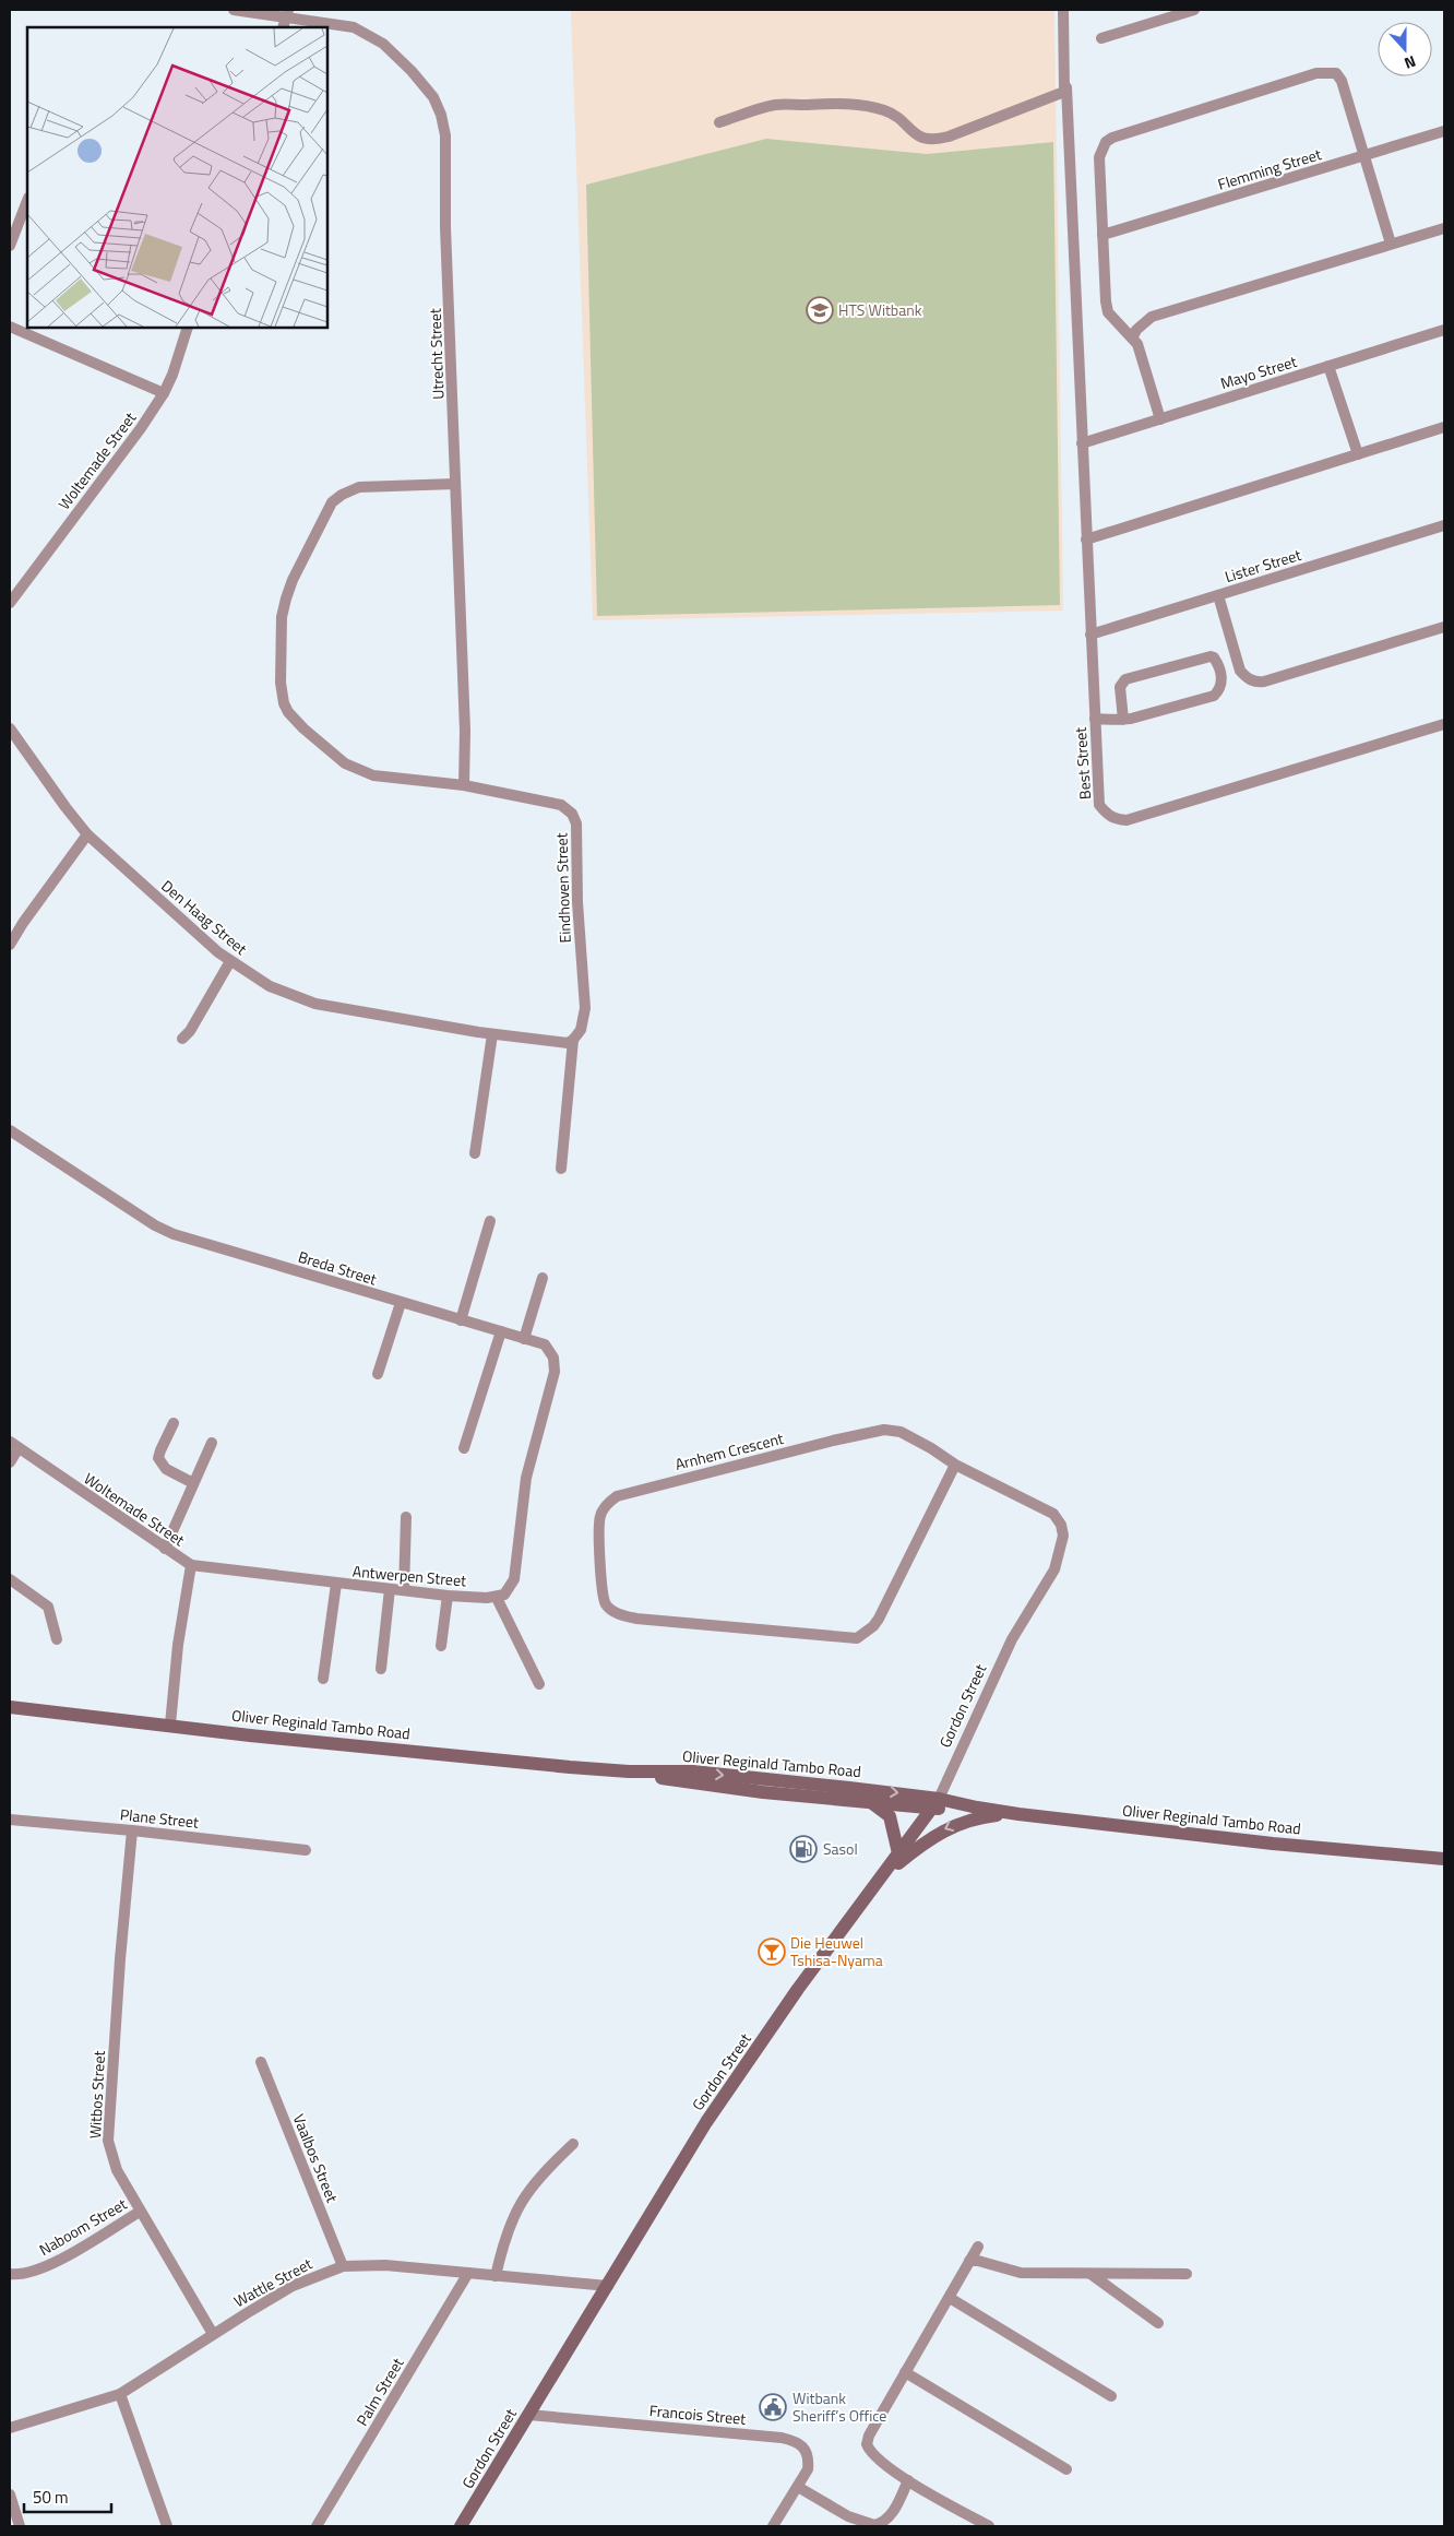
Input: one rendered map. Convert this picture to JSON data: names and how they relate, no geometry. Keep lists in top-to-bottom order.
{
  "streets": {
    "main road": ["Gordon Street", "Oliver Reginald Tambo Road"],
    "street": [
      "Flemming Street",
      "Utrecht Street",
      "Mayo Street",
      "Woltemade Street",
      "Lister Street",
      "Best Street",
      "Eindhoven Street",
      "Den Haag Street",
      "Breda Street",
      "Arnhem Crescent",
      "Antwerpen Street",
      "Plane Street",
      "Witbos Street",
      "Vaalbos Street",
      "Naboom Street",
      "Wattle Street",
      "Palm Street",
      "Francois Street"
    ]
  },
  "crossings": [
    ["Utrecht Street", "Eindhoven Street"],
    ["Mayo Street", "Best Street"],
    ["Woltemade Street", "Antwerpen Street"],
    ["Woltemade Street", "Oliver Reginald Tambo Road"],
    ["Lister Street", "Best Street"],
    ["Eindhoven Street", "Den Haag Street"],
    ["Breda Street", "Antwerpen Street"],
    ["Arnhem Crescent", "Gordon Street"],
    ["Gordon Street", "Oliver Reginald Tambo Road"],
    ["Gordon Street", "Wattle Street"],
    ["Gordon Street", "Francois Street"],
    ["Plane Street", "Witbos Street"],
    ["Witbos Street", "Naboom Street"],
    ["Witbos Street", "Wattle Street"],
    ["Vaalbos Street", "Wattle Street"],
    ["Wattle Street", "Palm Street"]
  ],
  "places": {
    "school or university": ["HTS Witbank"],
    "fuel station": ["Sasol"],
    "bar": ["Die Heuwel Tshisa-Nyama"],
    "public building": ["Witbank Sheriff’s Office"]
  },
  "scale_bar": "50 m",
  "north": "bottom"
}
